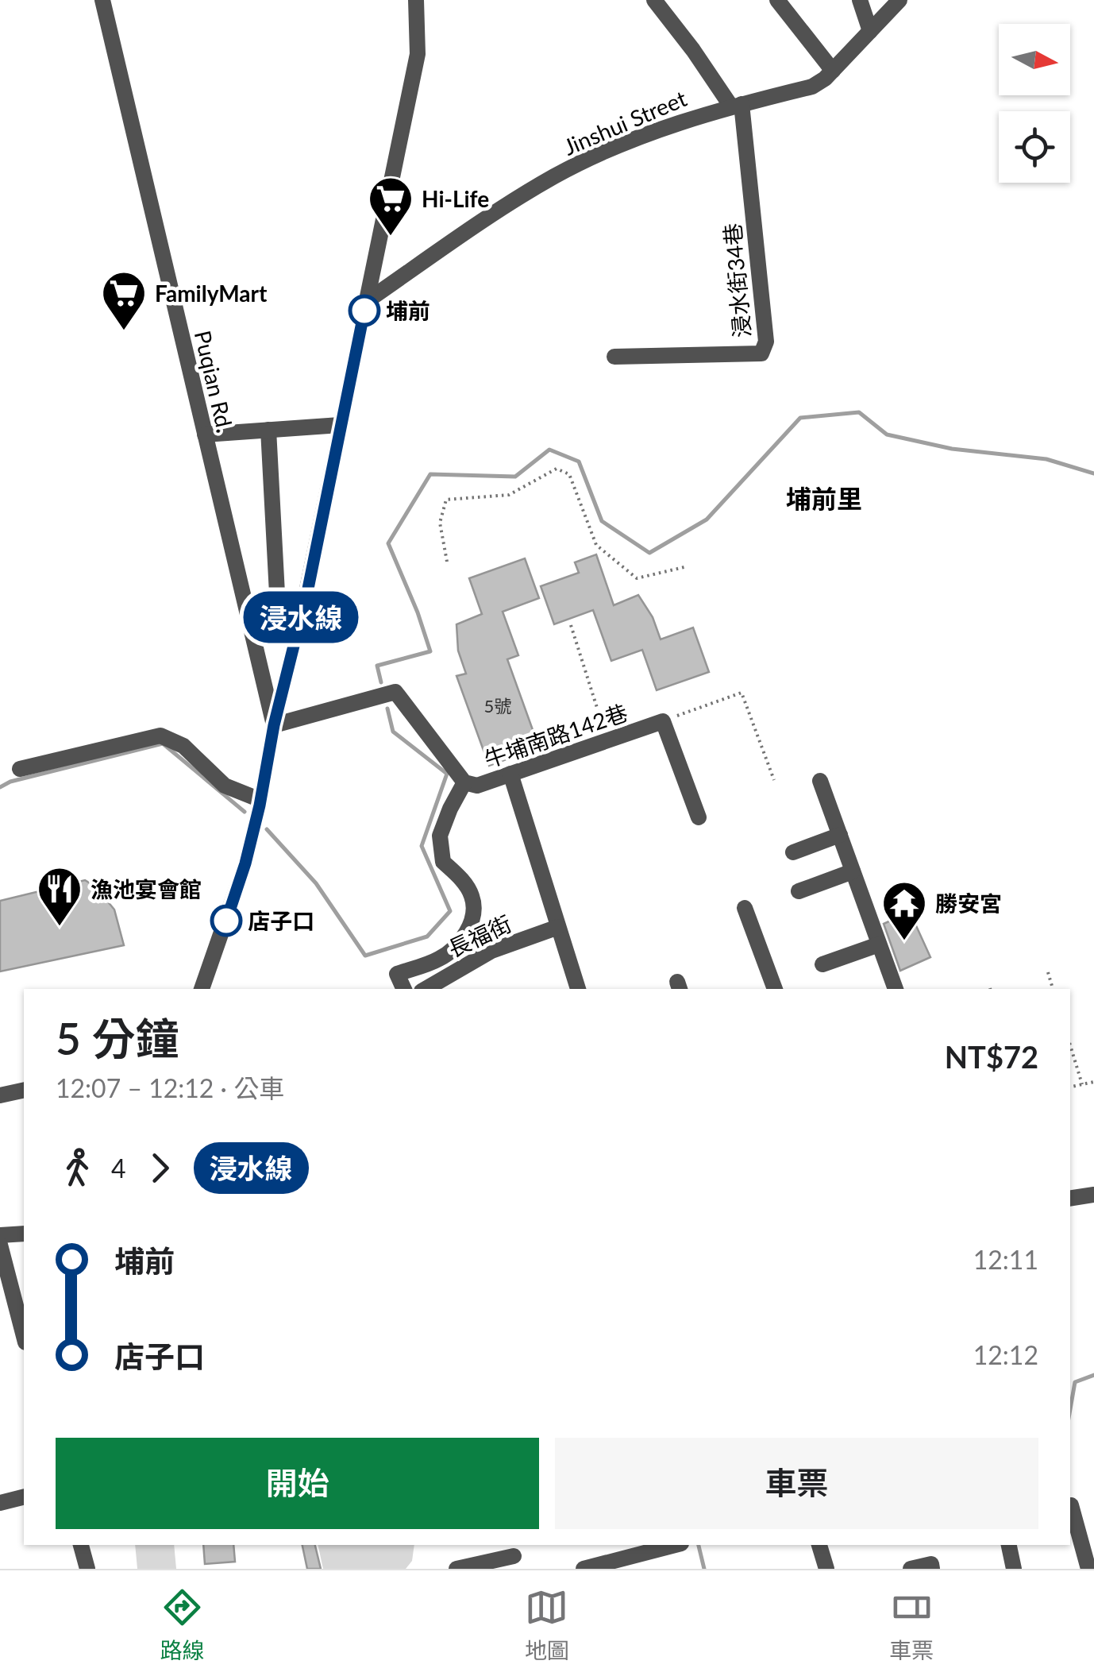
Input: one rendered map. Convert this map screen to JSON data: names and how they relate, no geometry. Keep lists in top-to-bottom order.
{
  "streets": {
    "street": [
      "Jinshui Street",
      "浸水街34巷",
      "Puqian Rd.",
      "牛埔南路142巷",
      "長福街"
    ]
  },
  "crossings": [
    ["Jinshui Street", "浸水街34巷"],
    ["Puqian Rd.", "牛埔南路142巷"]
  ],
  "districts": ["埔前里"],
  "places": {
    "supermarket": ["Hi-Life", "FamilyMart"],
    "other": ["埔前", "店子口"],
    "restaurant": ["漁池宴會館"],
    "temple": ["勝安宮"]
  },
  "lines": ["bus line 浸水線"],
  "house_numbers": ["5號"],
  "north": "right",
  "page": {
    "on_map": "浸水線",
    "heading": ["5 分鐘", "12:07 – 12:12 · 公車", "NT$72"],
    "legs": ["4", "浸水線"],
    "list": [
      {
        "name": "埔前",
        "value": "12:11"
      },
      {
        "name": "店子口",
        "value": "12:12"
      }
    ],
    "buttons": ["開始", "車票"],
    "tabs": ["路線", "地圖", "車票"]
  }
}
